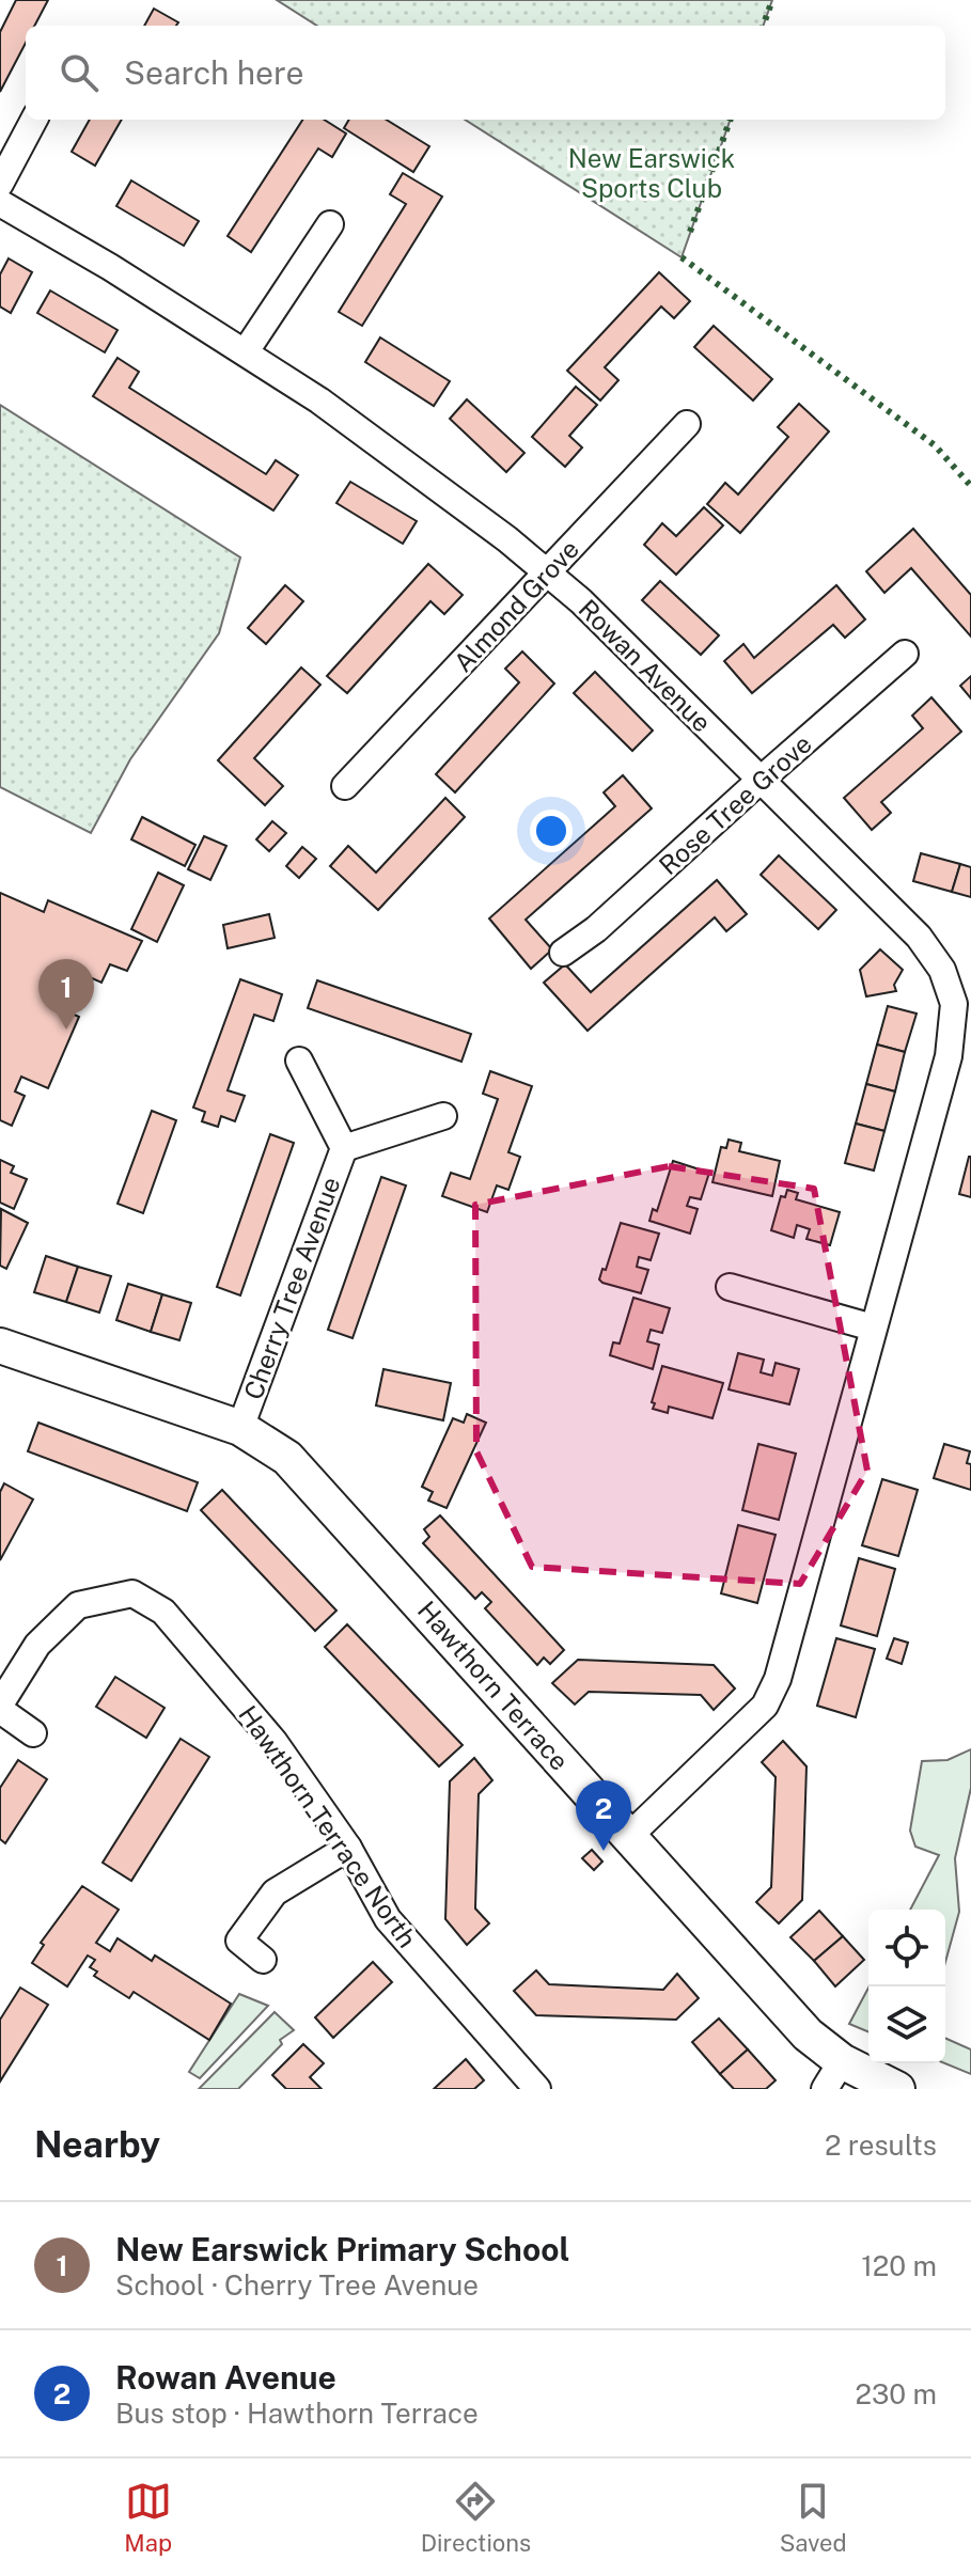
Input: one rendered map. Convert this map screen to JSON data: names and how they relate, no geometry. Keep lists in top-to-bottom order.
{
  "streets": {
    "street": [
      "Almond Grove",
      "Rowan Avenue",
      "Rose Tree Grove",
      "Cherry Tree Avenue",
      "Hawthorn Terrace",
      "Hawthorn Terrace North"
    ]
  },
  "crossings": [
    ["Almond Grove", "Rowan Avenue"],
    ["Rowan Avenue", "Rose Tree Grove"],
    ["Rowan Avenue", "Hawthorn Terrace"],
    ["Cherry Tree Avenue", "Hawthorn Terrace"]
  ],
  "parks": ["New Earswick Sports Club"],
  "page": {
    "search": "Search here",
    "pins": ["1", "2"],
    "heading": ["Nearby", "2 results"],
    "list": [
      {
        "mark": "1",
        "name": "New Earswick Primary School",
        "note": "School · Cherry Tree Avenue",
        "value": "120 m"
      },
      {
        "mark": "2",
        "name": "Rowan Avenue",
        "note": "Bus stop · Hawthorn Terrace",
        "value": "230 m"
      }
    ],
    "nav": ["Map", "Directions", "Saved"]
  }
}
